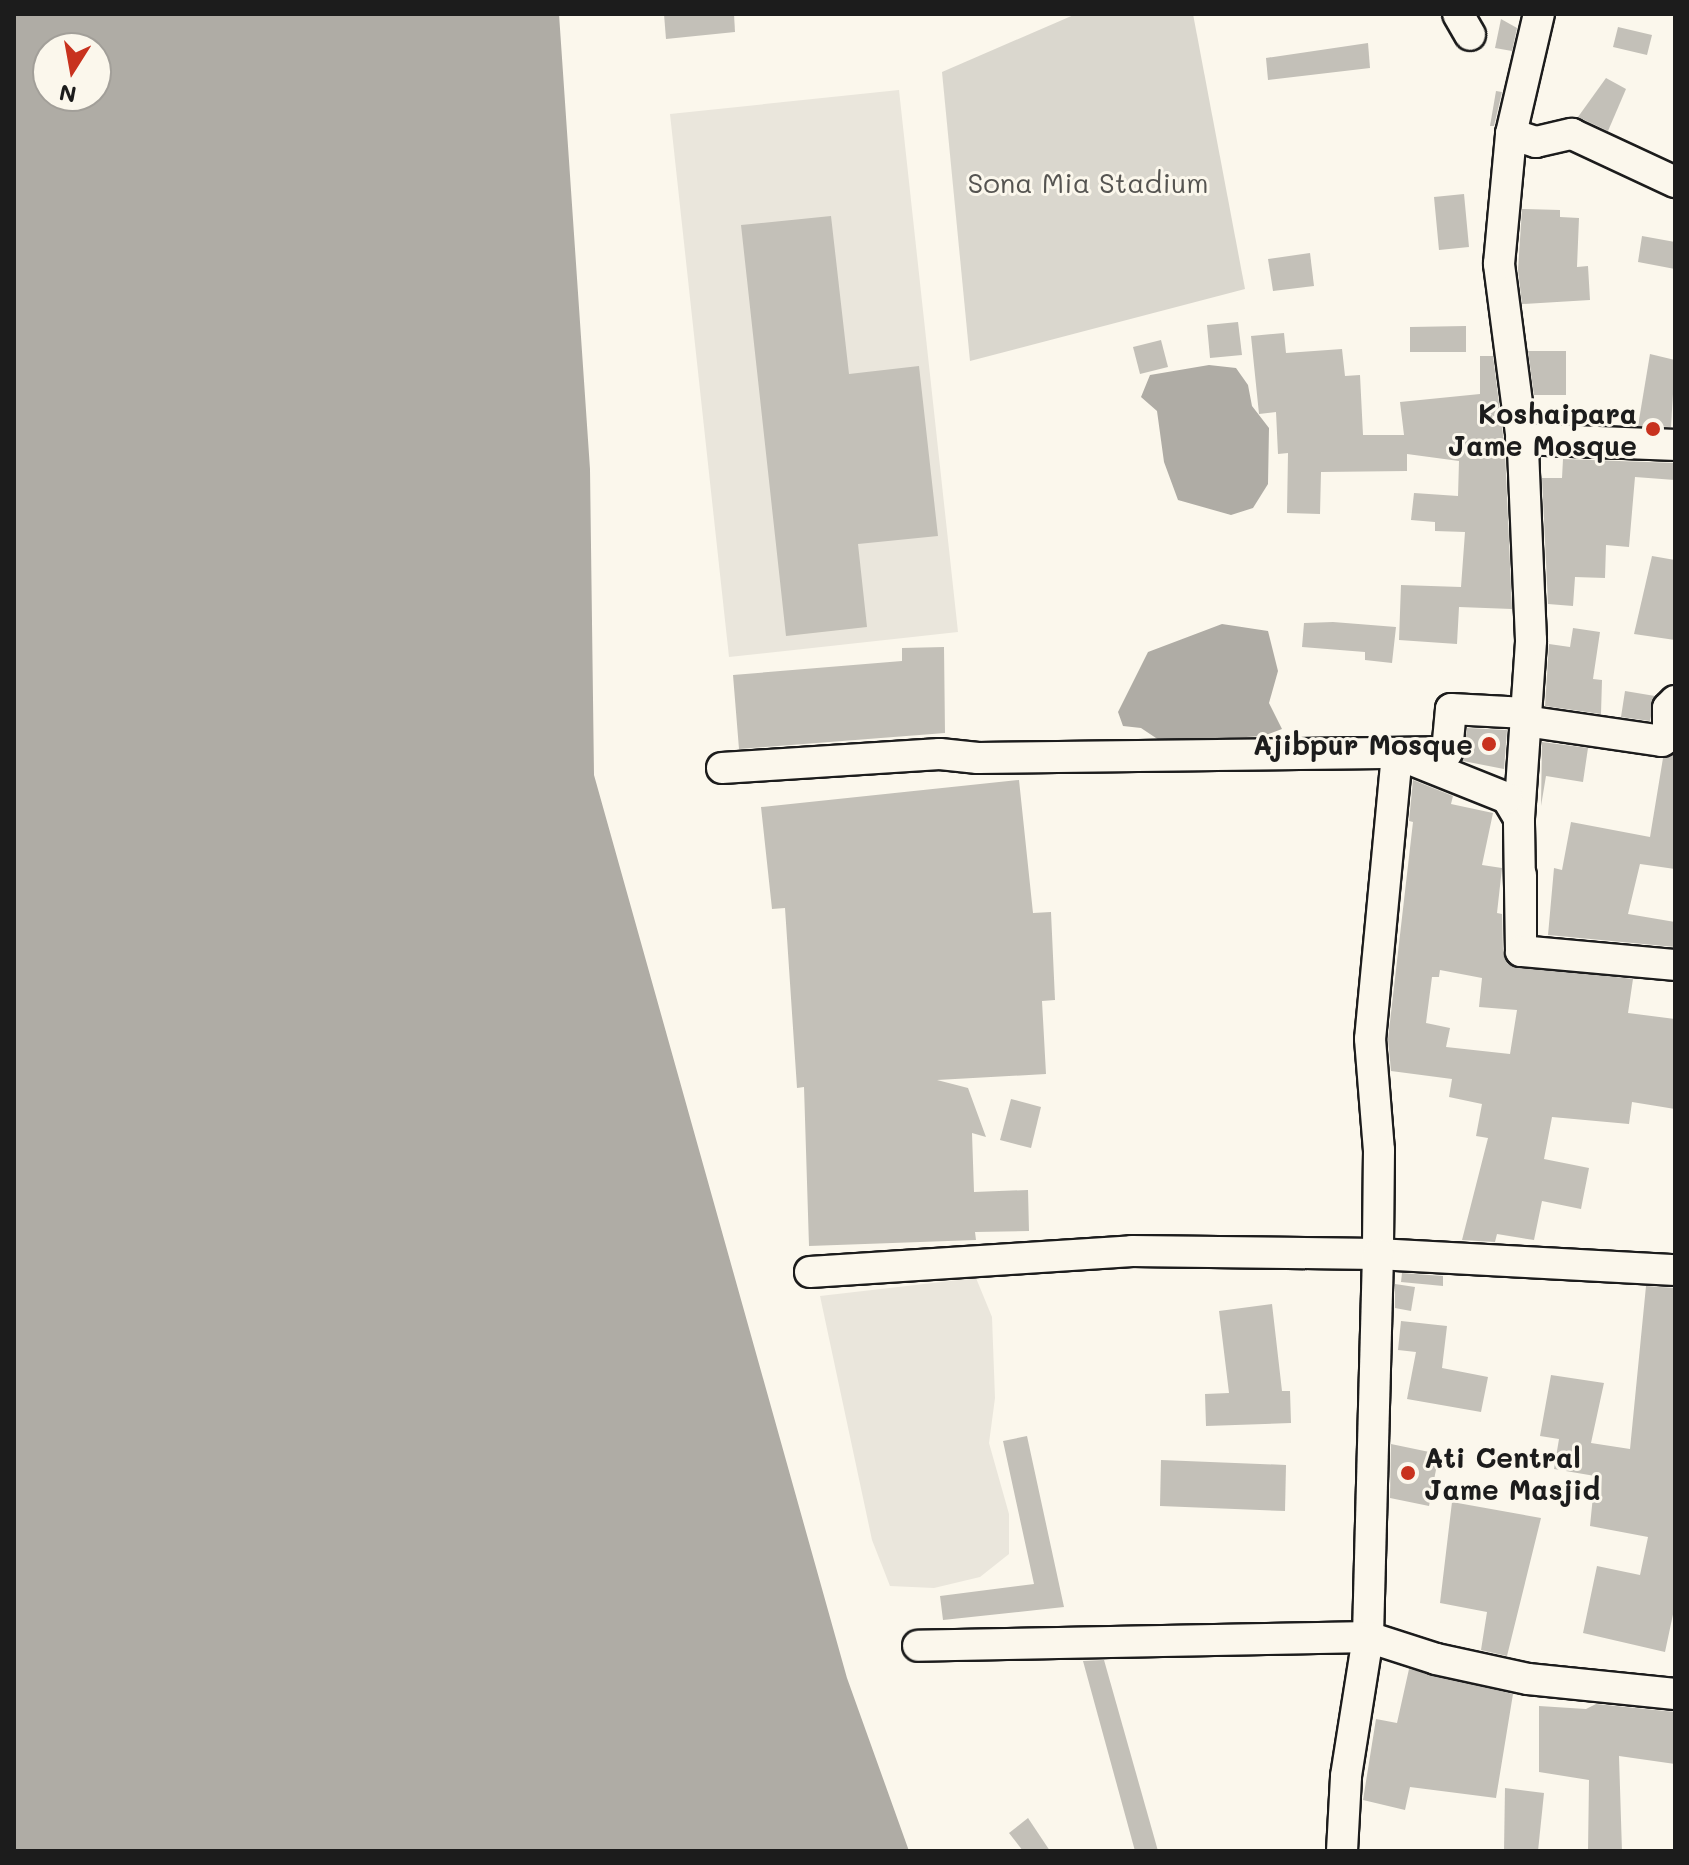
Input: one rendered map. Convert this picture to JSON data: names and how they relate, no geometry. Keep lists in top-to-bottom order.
{
  "parks": ["Sona Mia Stadium"],
  "places": ["Koshaipara Jame Mosque", "Ajibpur Mosque", "Ati Central Jame Masjid"],
  "north": "bottom"
}
